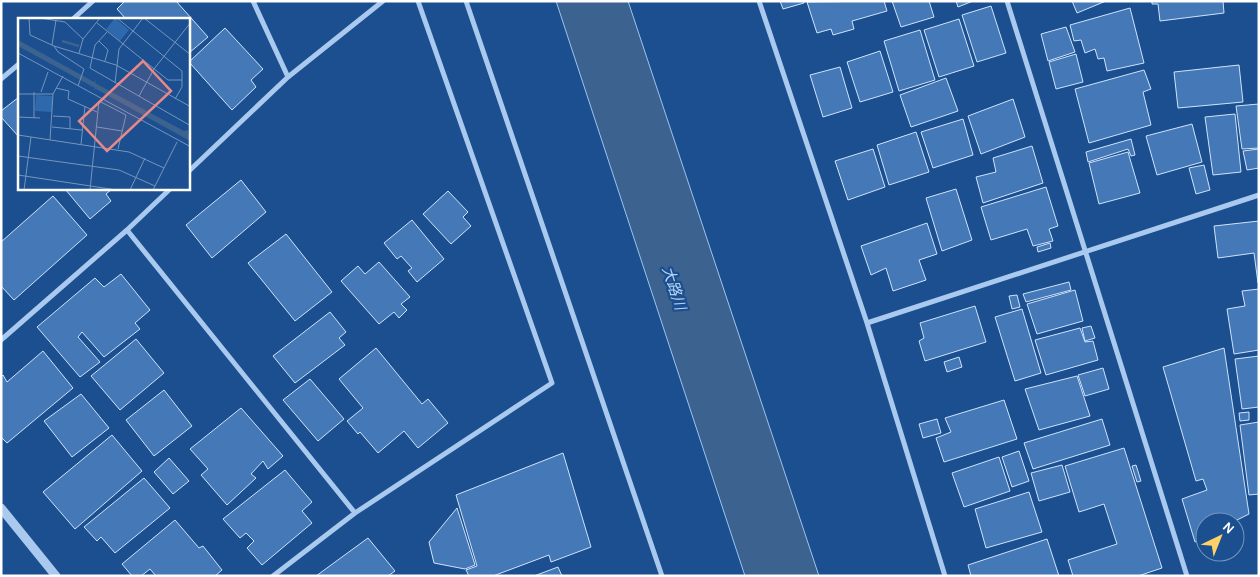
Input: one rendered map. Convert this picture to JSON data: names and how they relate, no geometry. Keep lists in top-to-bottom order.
{
  "water": ["大路川"],
  "north": "top right"
}
